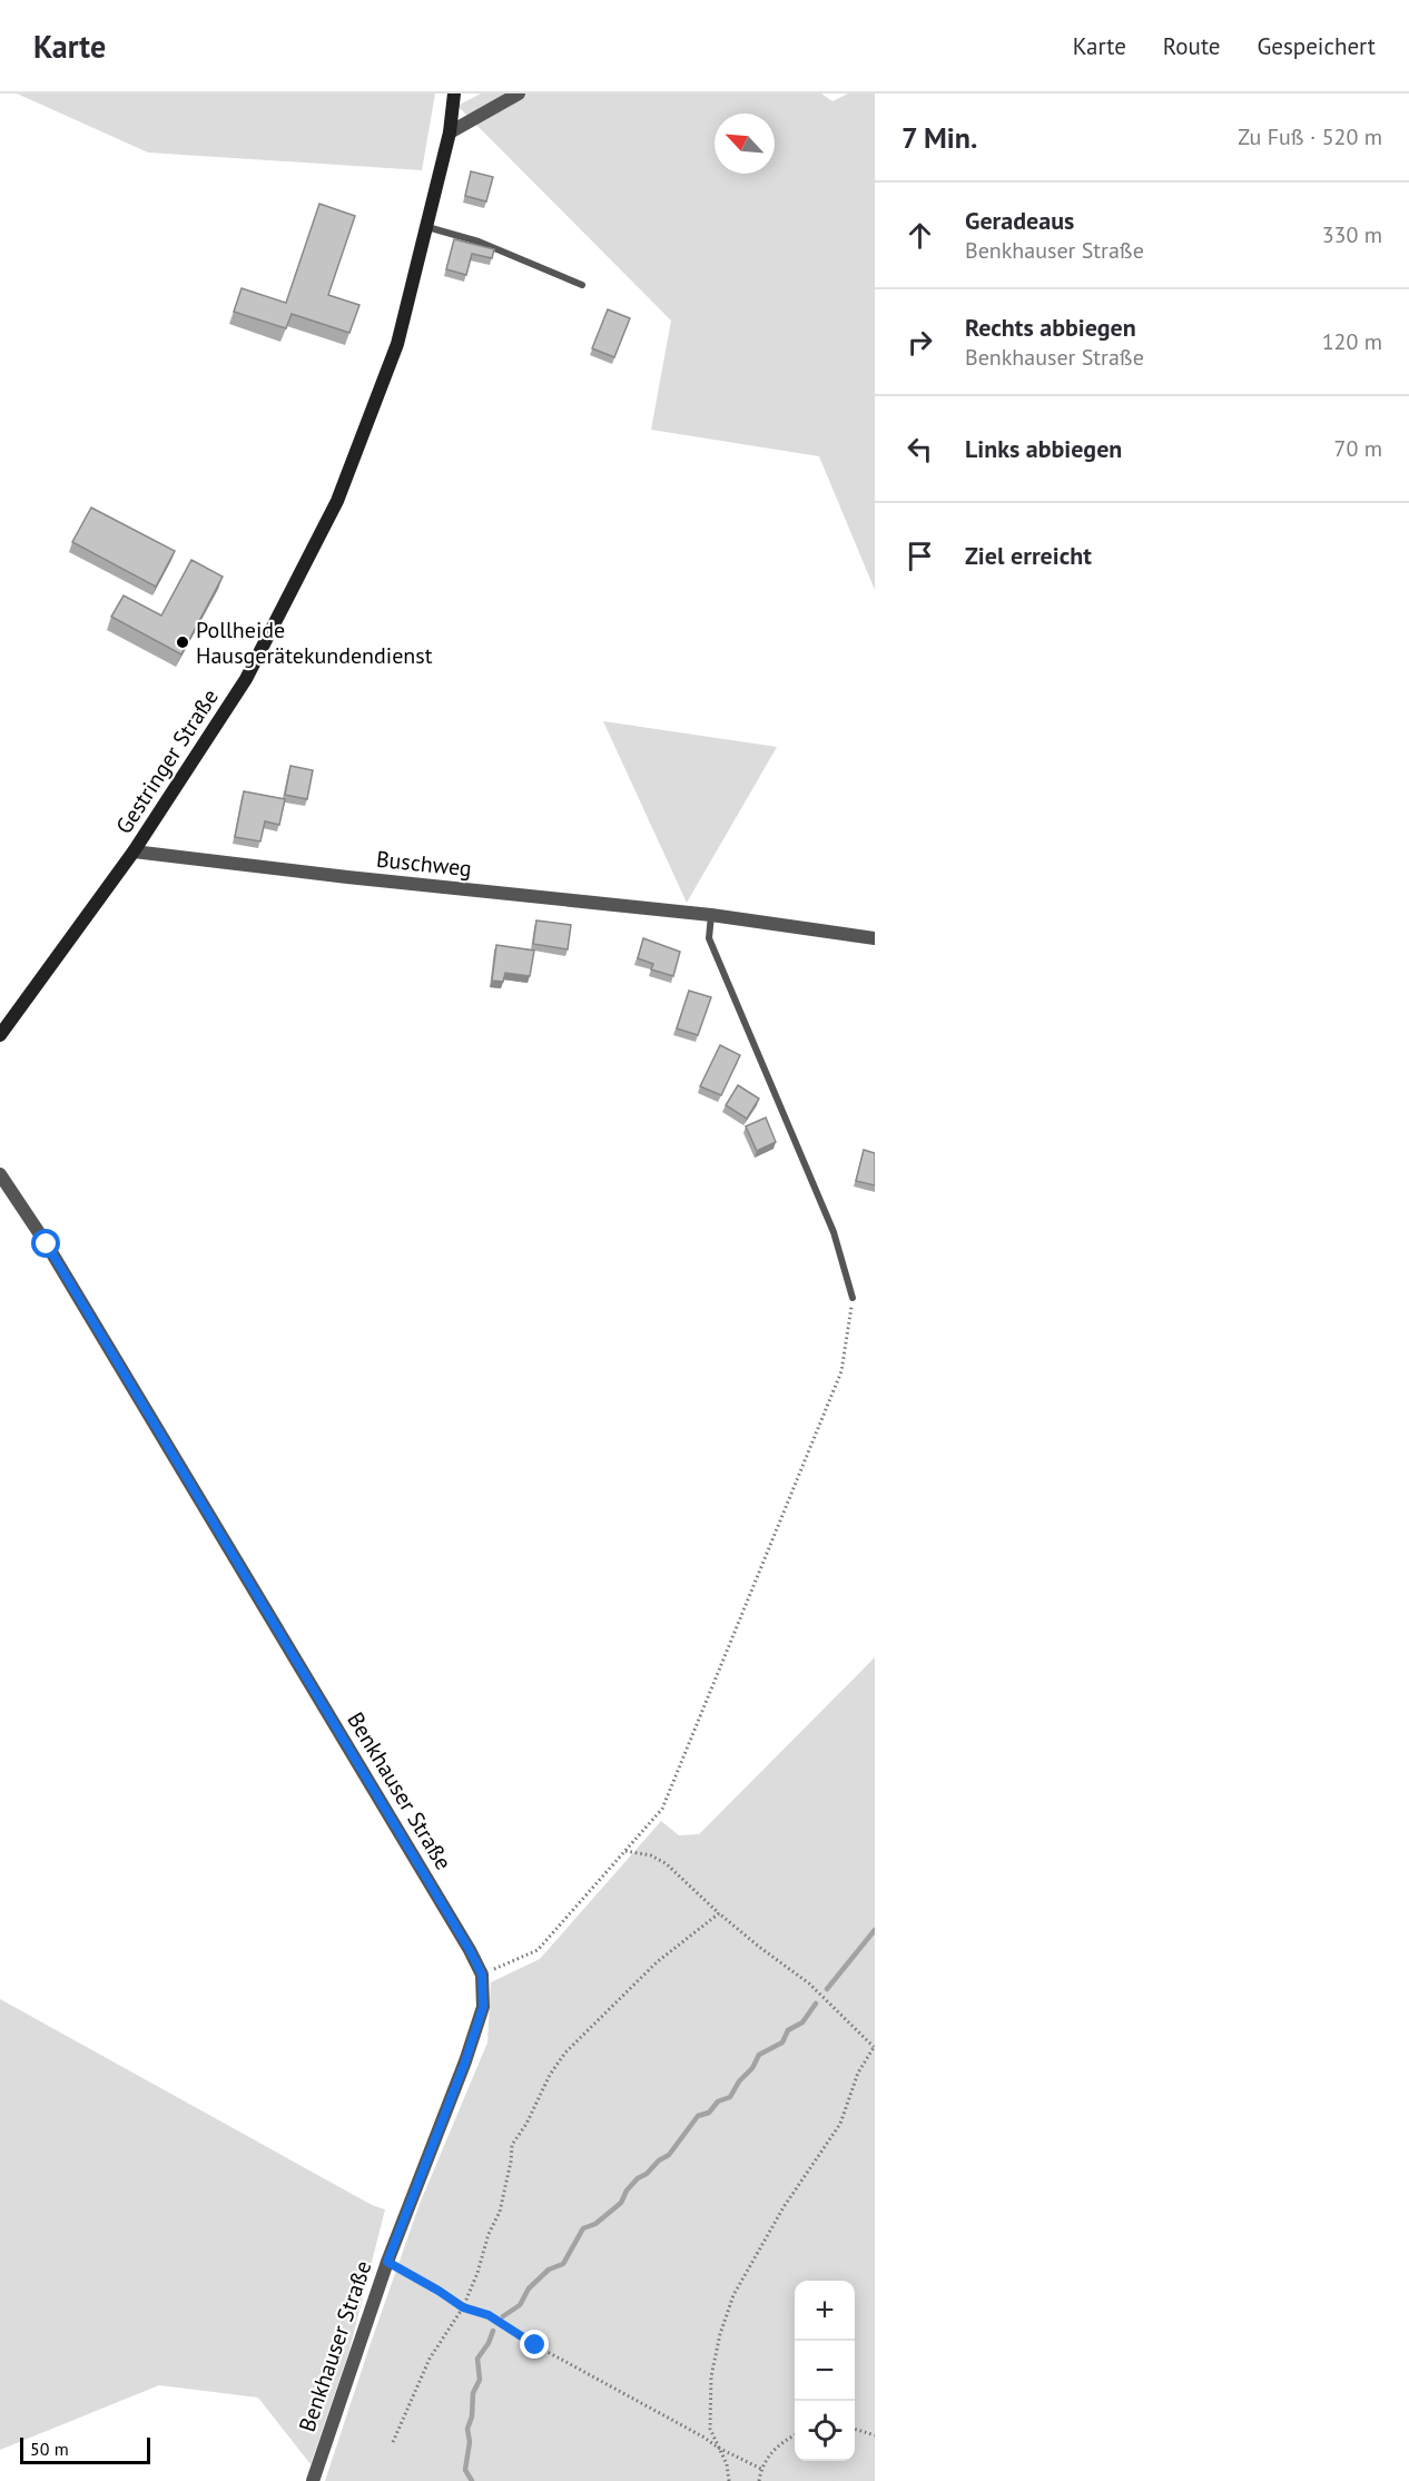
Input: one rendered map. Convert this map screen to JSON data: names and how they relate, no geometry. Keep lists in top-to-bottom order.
{
  "streets": {
    "main road": ["Gestringer Straße"],
    "street": ["Buschweg", "Benkhauser Straße"]
  },
  "crossings": [
    ["Gestringer Straße", "Buschweg"]
  ],
  "places": ["Pollheide Hausgerätekundendienst"],
  "scale_bar": "50 m",
  "north": "top left",
  "page": {
    "header": "Karte",
    "nav": ["Karte", "Route", "Gespeichert"],
    "heading": ["7 Min.", "Zu Fuß · 520 m"],
    "list": [
      ["Geradeaus", "Benkhauser Straße", "330 m"],
      ["Rechts abbiegen", "Benkhauser Straße", "120 m"],
      ["Links abbiegen", "70 m"],
      "Ziel erreicht"
    ],
    "map_buttons": ["+", "−"],
    "scale": "50 m"
  }
}
